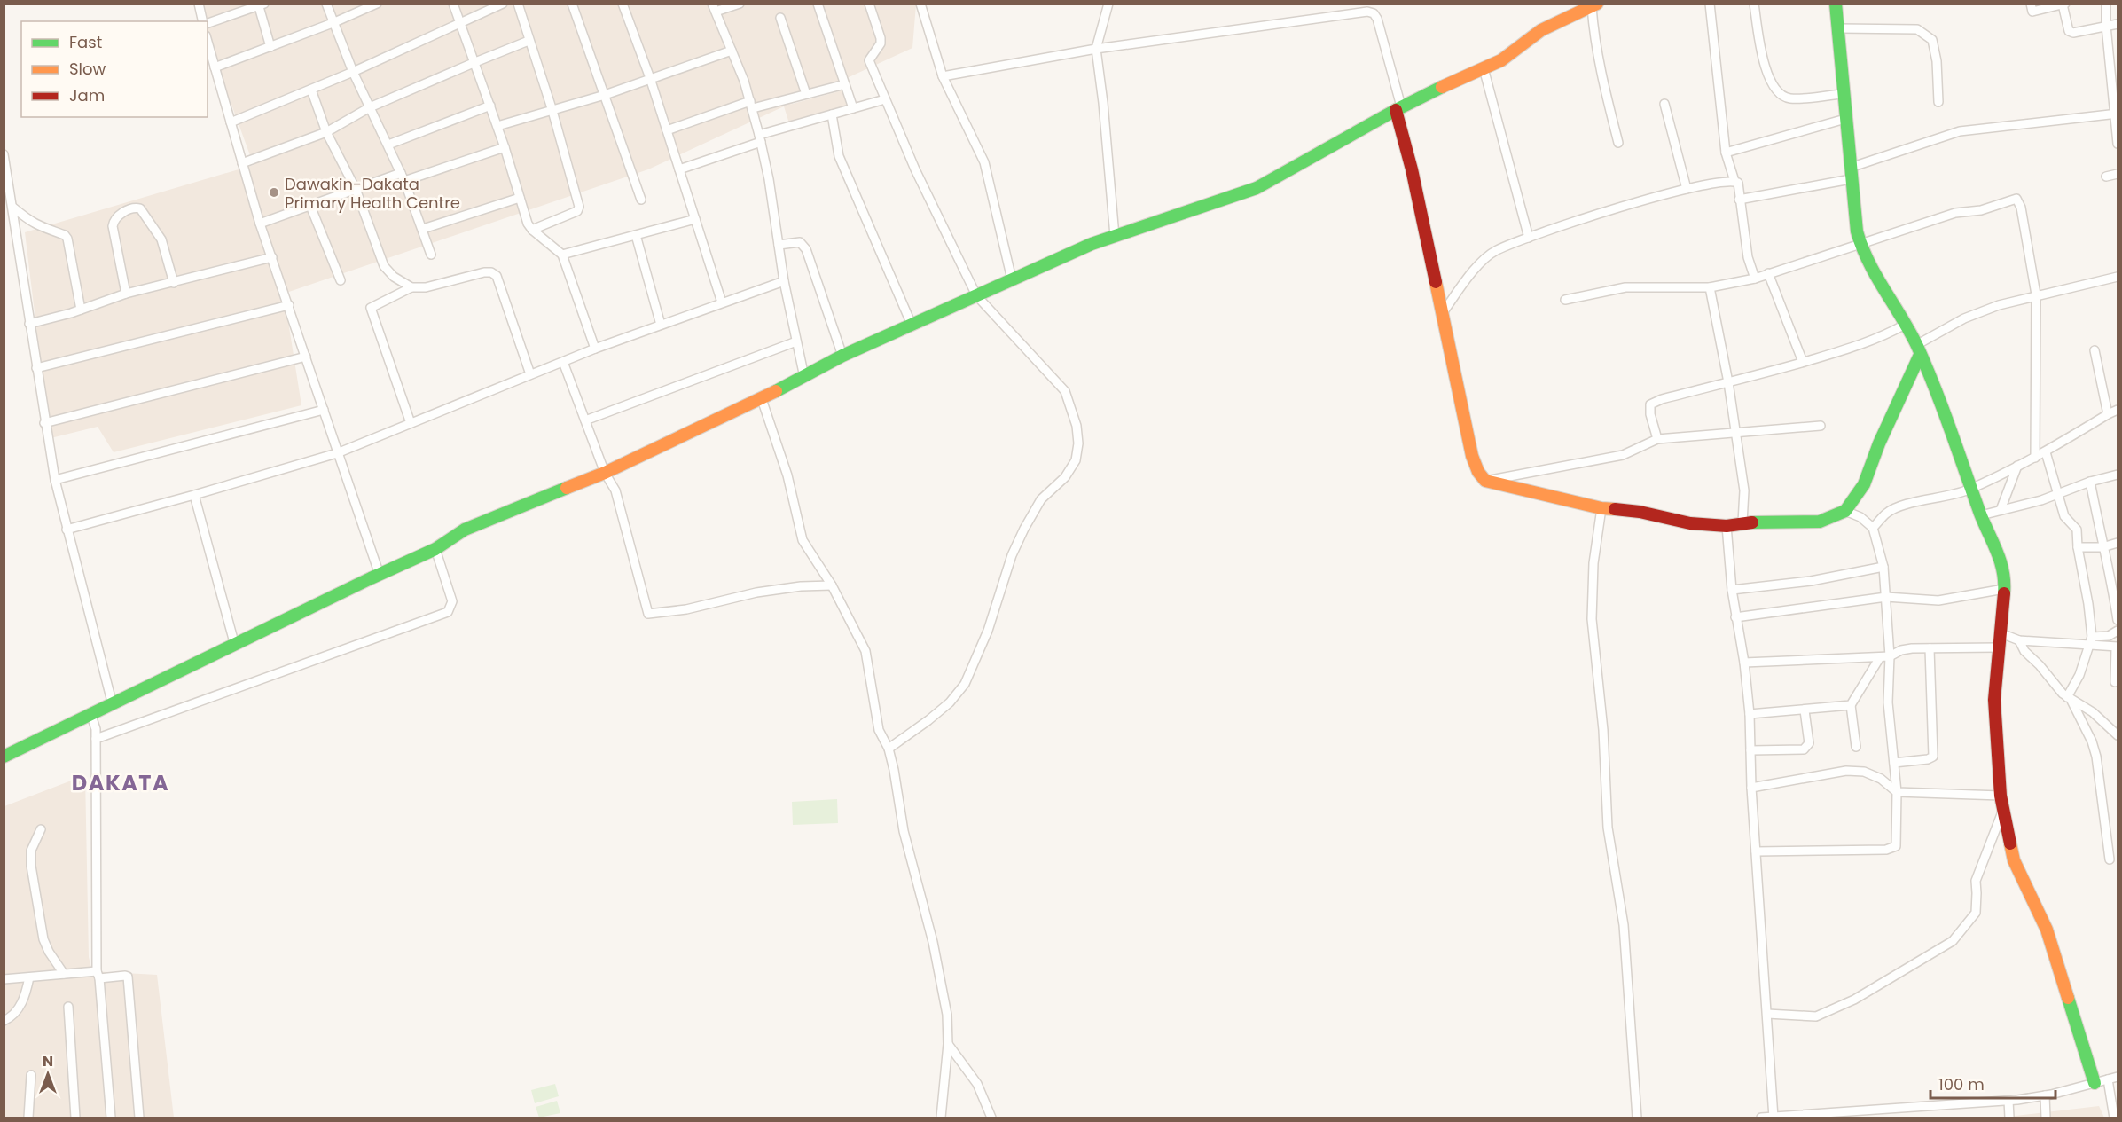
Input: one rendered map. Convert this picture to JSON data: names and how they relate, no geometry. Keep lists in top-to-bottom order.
{
  "districts": ["DAKATA"],
  "places": ["Dawakin-Dakata Primary Health Centre"],
  "legend": ["Fast", "Slow", "Jam"],
  "scale_bar": "100 m",
  "north": "top"
}
